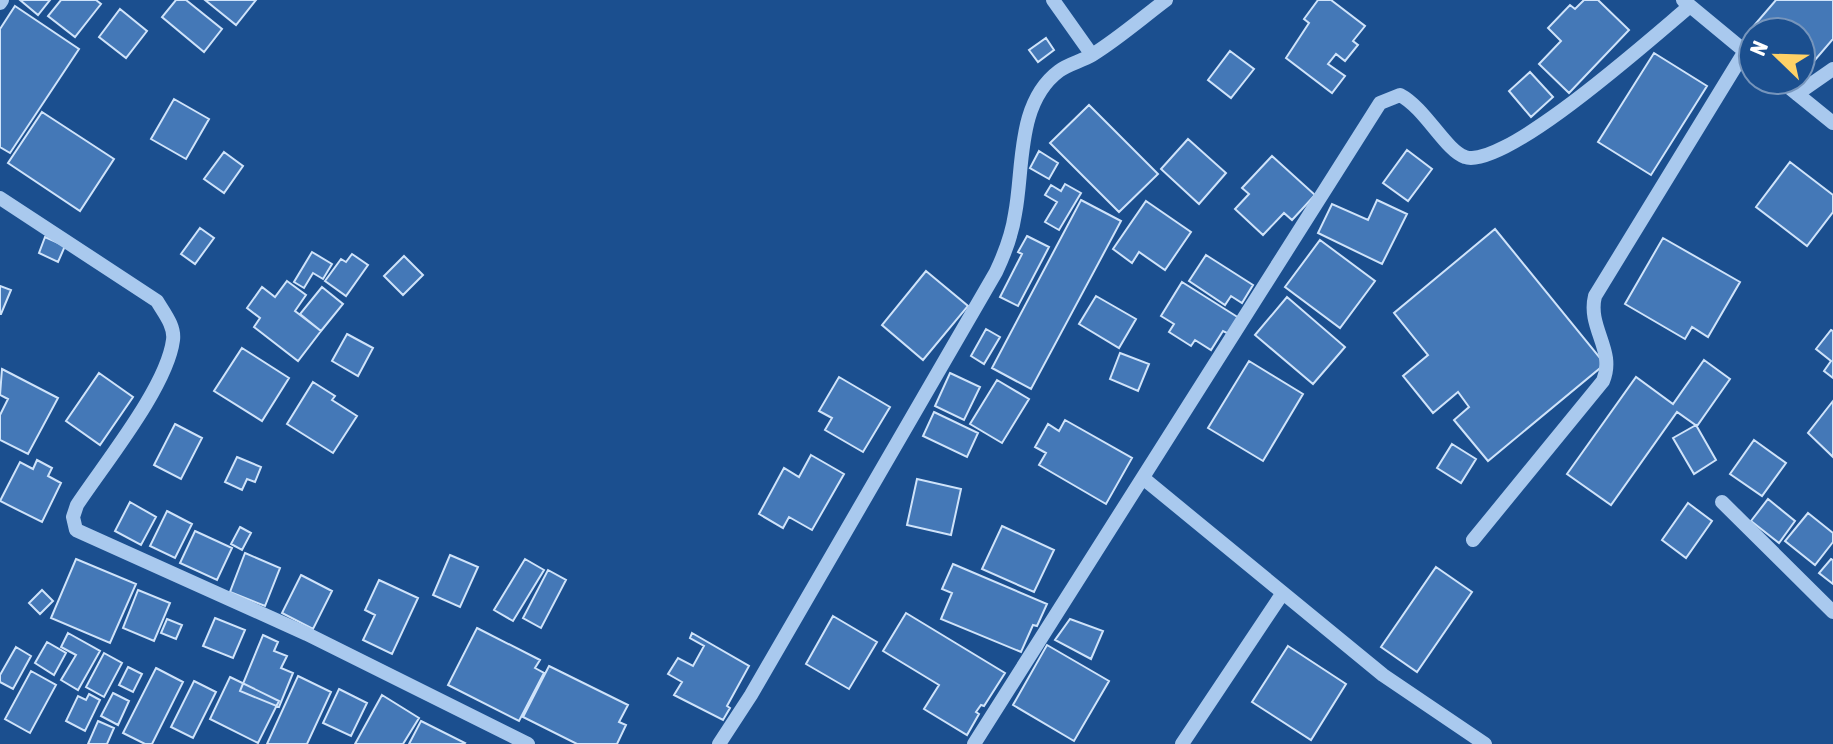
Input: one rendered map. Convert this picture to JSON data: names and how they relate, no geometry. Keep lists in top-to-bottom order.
{
  "north": "top left"
}
